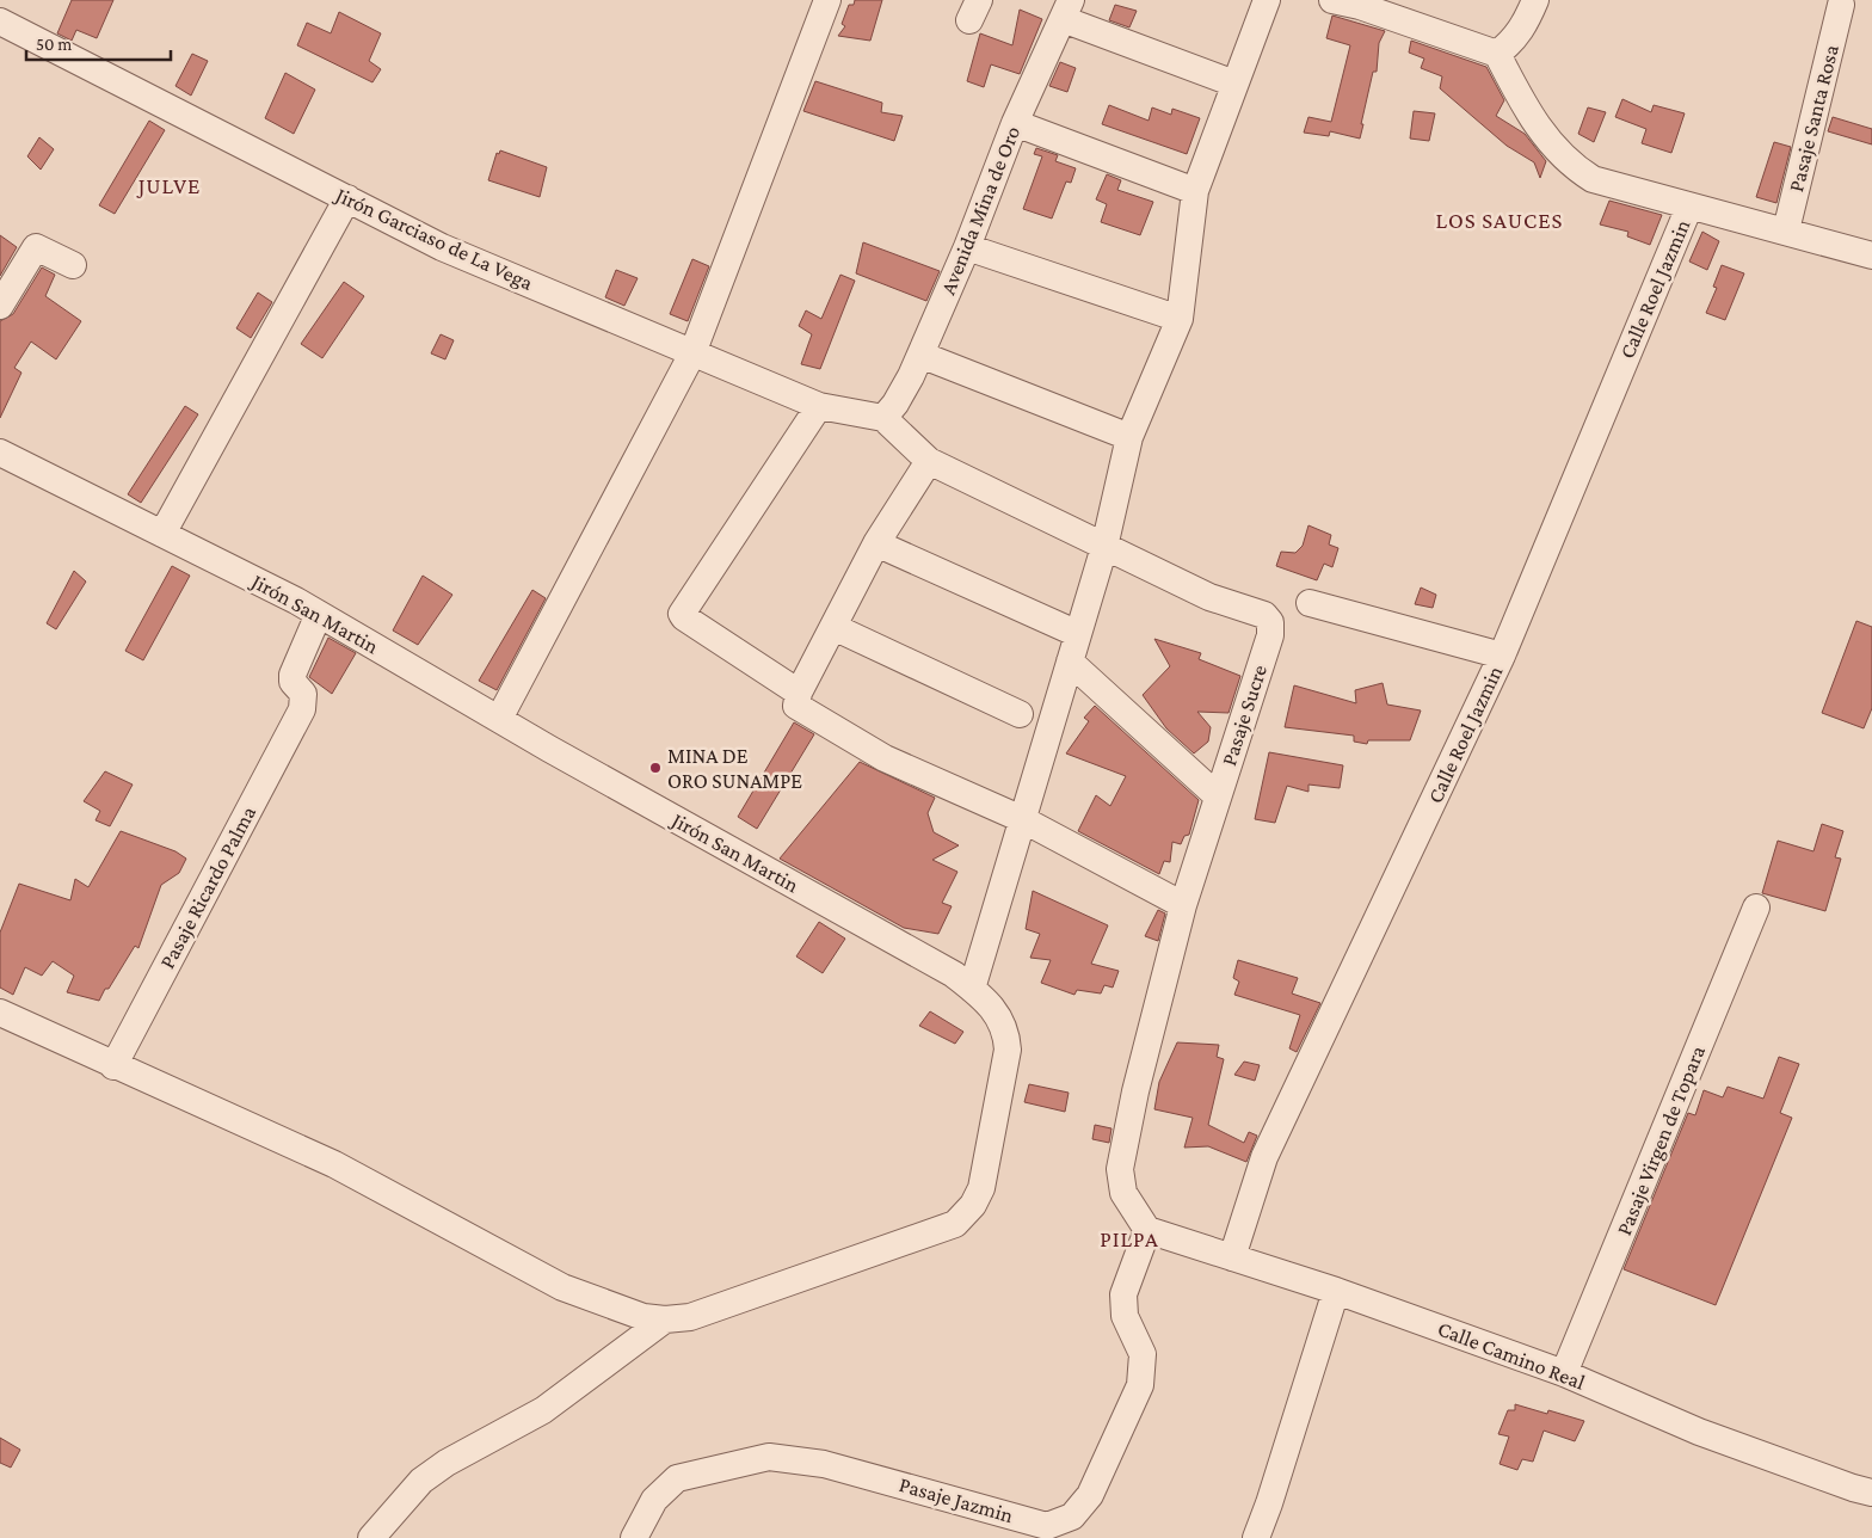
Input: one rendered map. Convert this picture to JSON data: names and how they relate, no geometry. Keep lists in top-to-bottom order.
{
  "streets": {
    "street": [
      "Pasaje Santa Rosa",
      "Avenida Mina de Oro",
      "Jirón Garciaso de La Vega",
      "Calle Roel Jazmin",
      "Jirón San Martin",
      "Pasaje Sucre",
      "Pasaje Ricardo Palma",
      "Pasaje Virgen de Topara",
      "Calle Camino Real",
      "Pasaje Jazmin"
    ]
  },
  "crossings": [
    ["Avenida Mina de Oro", "Jirón Garciaso de La Vega"],
    ["Avenida Mina de Oro", "Pasaje Sucre"],
    ["Jirón Garciaso de La Vega", "Pasaje Sucre"],
    ["Calle Roel Jazmin", "Calle Camino Real"],
    ["Jirón San Martin", "Pasaje Ricardo Palma"],
    ["Pasaje Sucre", "Calle Camino Real"],
    ["Pasaje Sucre", "Pasaje Jazmin"],
    ["Pasaje Virgen de Topara", "Calle Camino Real"],
    ["Calle Camino Real", "Pasaje Jazmin"]
  ],
  "districts": ["JULVE", "LOS SAUCES", "PILPA"],
  "places": ["MINA DE ORO SUNAMPE"],
  "scale_bar": "50 m"
}
